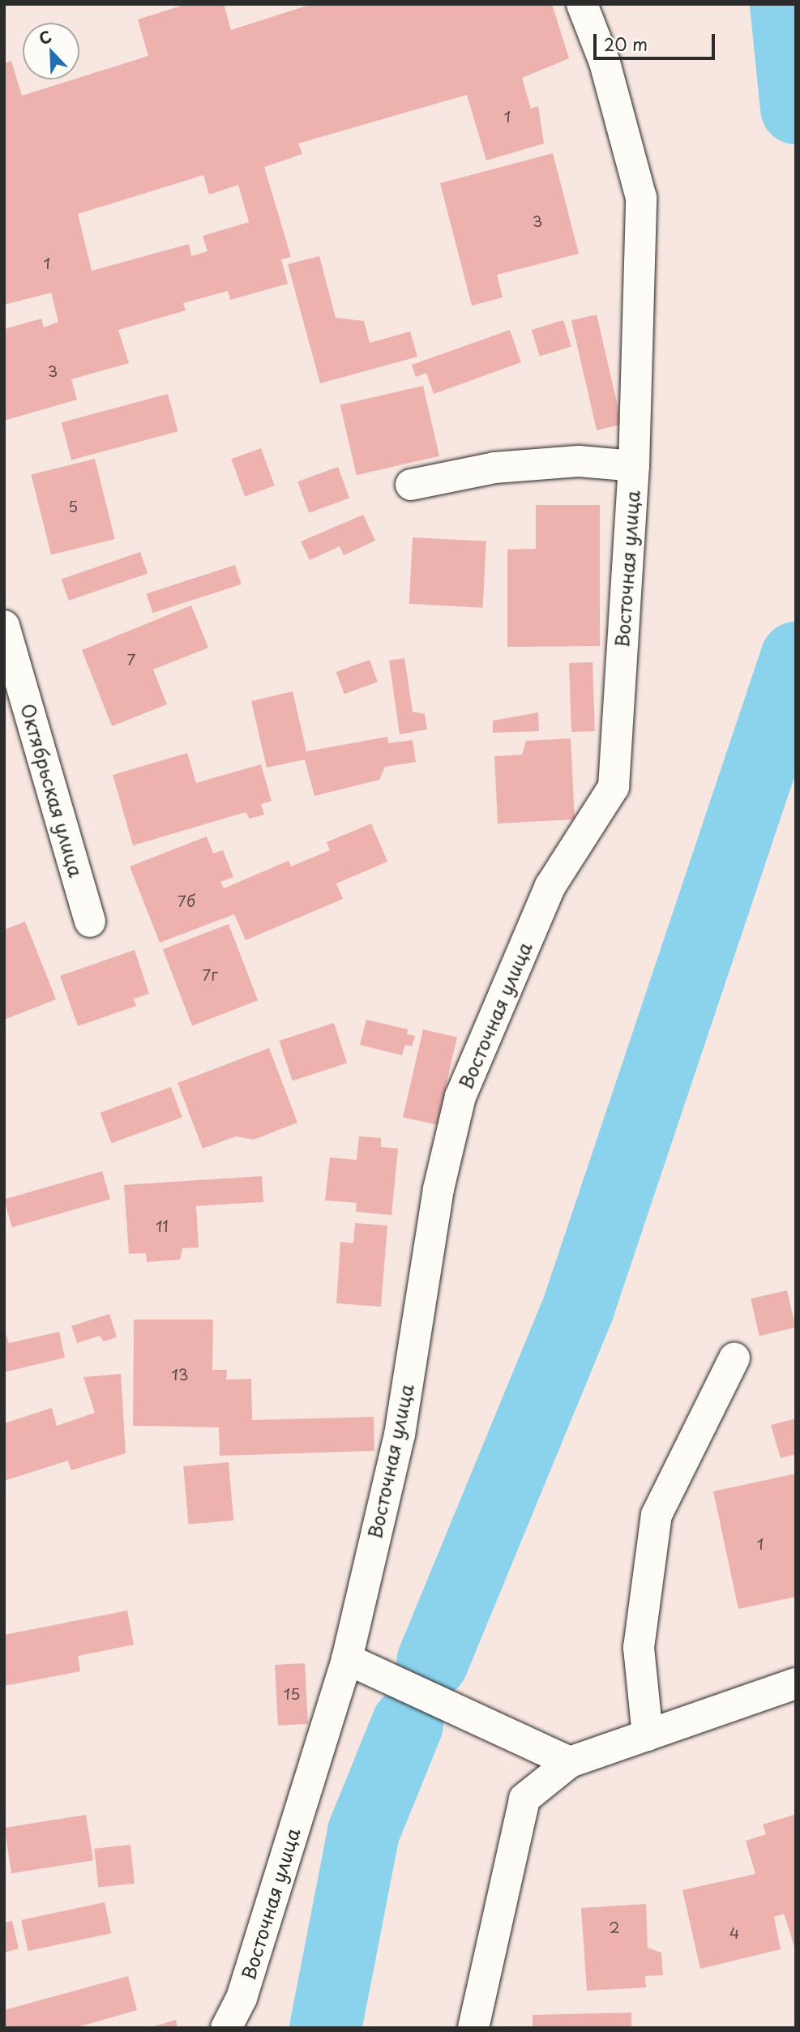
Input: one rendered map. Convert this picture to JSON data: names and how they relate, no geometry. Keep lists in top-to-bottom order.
{
  "streets": {
    "street": ["Восточная улица", "Октябрьская улица"]
  },
  "house_numbers": [
    "1",
    "3",
    "1",
    "3",
    "5",
    "7",
    "7б",
    "7г",
    "11",
    "13",
    "1",
    "15",
    "2",
    "4"
  ],
  "scale_bar": "20 m",
  "north": "top left"
}
